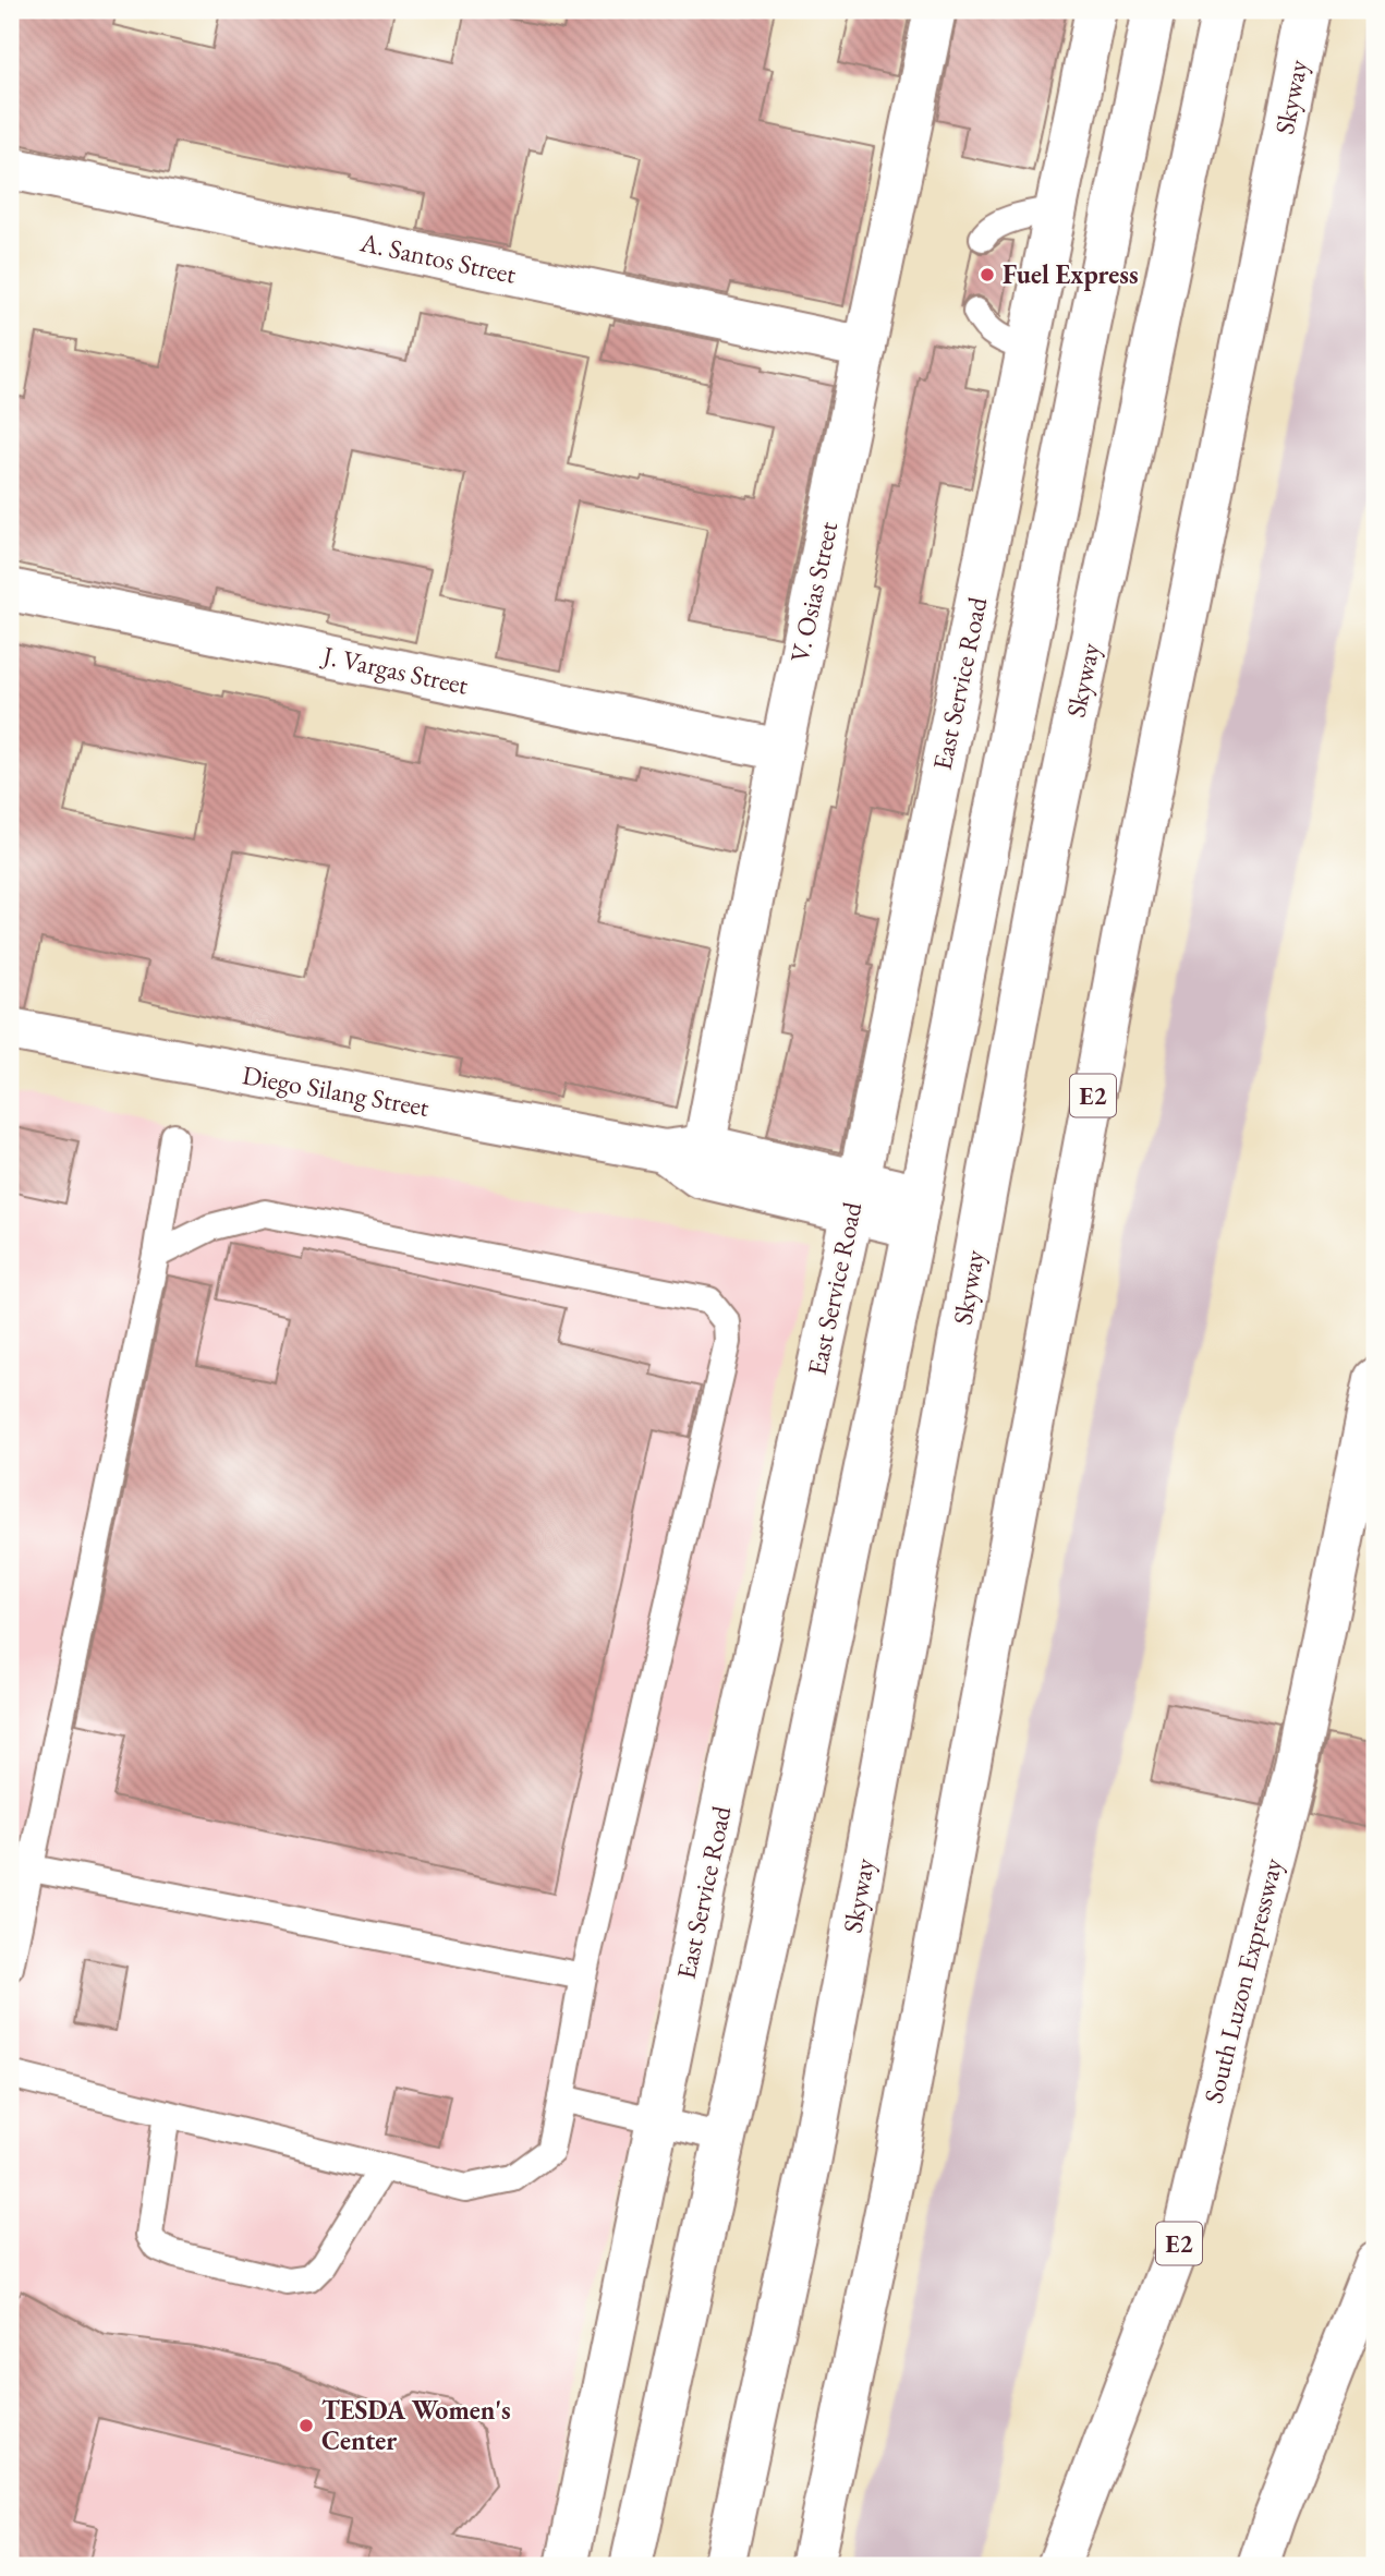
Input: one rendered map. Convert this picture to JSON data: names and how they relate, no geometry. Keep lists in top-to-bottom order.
{
  "streets": {
    "main road": [
      "Skyway",
      "A. Santos Street",
      "V. Osias Street",
      "J. Vargas Street",
      "East Service Road",
      "Diego Silang Street",
      "E2",
      "South Luzon Expressway"
    ]
  },
  "crossings": [
    ["A. Santos Street", "V. Osias Street"],
    ["V. Osias Street", "J. Vargas Street"],
    ["V. Osias Street", "Diego Silang Street"],
    ["East Service Road", "Diego Silang Street"]
  ],
  "places": ["Fuel Express", "TESDA Women's Center"]
}
